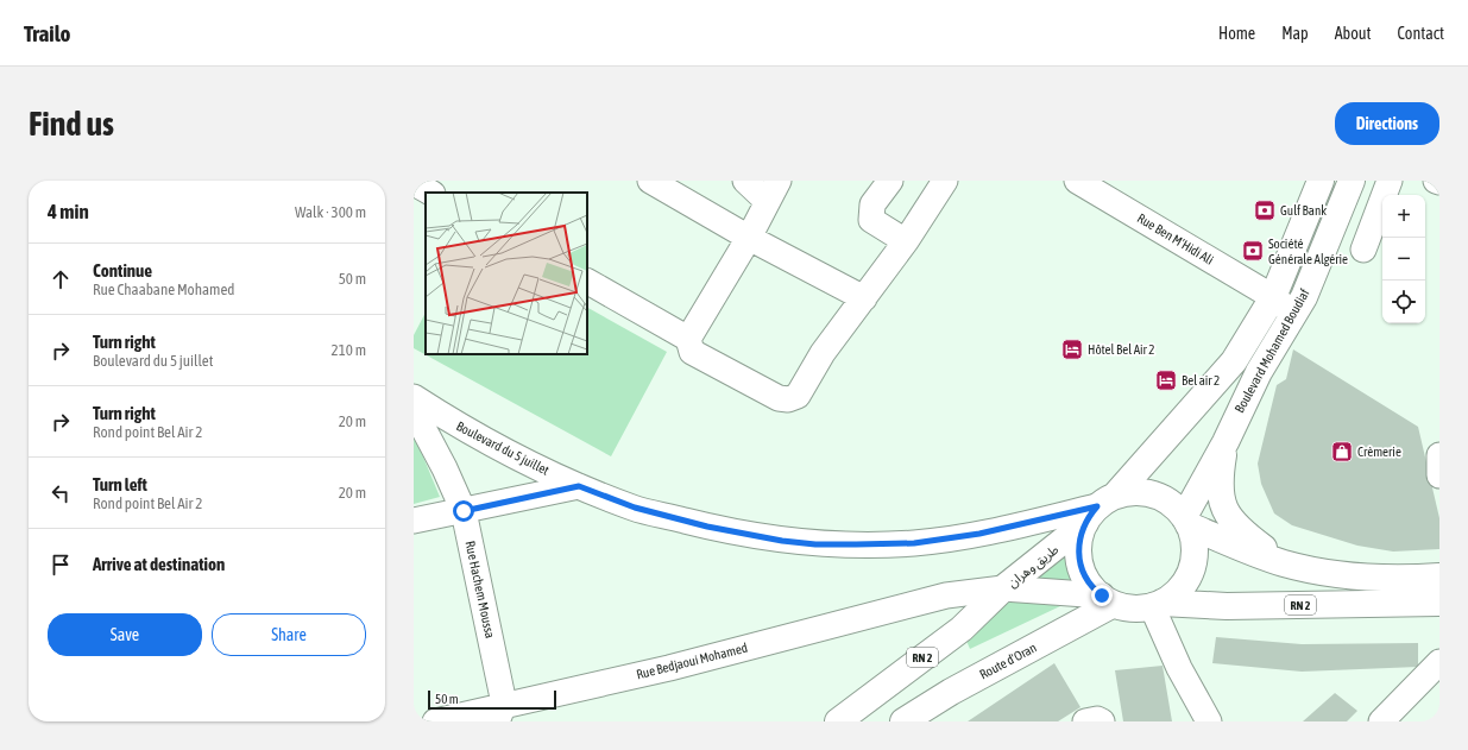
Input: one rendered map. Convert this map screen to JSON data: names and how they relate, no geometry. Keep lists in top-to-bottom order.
{
  "streets": {
    "main road": [
      "Boulevard Mohamed Boudiaf",
      "طريق وهران",
      "RN 2",
      "Route d'Oran"
    ],
    "street": [
      "Rue Ben M'Hidi Ali",
      "Boulevard du 5 juillet",
      "Rue Hachem Moussa",
      "Rue Bedjaoui Mohamed"
    ]
  },
  "crossings": [
    ["Rue Ben M'Hidi Ali", "Boulevard Mohamed Boudiaf"],
    ["Boulevard Mohamed Boudiaf", "Boulevard du 5 juillet"],
    ["Boulevard Mohamed Boudiaf", "طريق وهران"],
    ["Boulevard Mohamed Boudiaf", "RN 2"],
    ["Boulevard Mohamed Boudiaf", "Rue Bedjaoui Mohamed"],
    ["Boulevard Mohamed Boudiaf", "Route d'Oran"],
    ["Boulevard du 5 juillet", "طريق وهران"],
    ["Boulevard du 5 juillet", "RN 2"],
    ["Boulevard du 5 juillet", "Rue Bedjaoui Mohamed"],
    ["Boulevard du 5 juillet", "Route d'Oran"],
    ["طريق وهران", "RN 2"],
    ["طريق وهران", "Rue Bedjaoui Mohamed"],
    ["طريق وهران", "Route d'Oran"],
    ["Rue Hachem Moussa", "Rue Bedjaoui Mohamed"],
    ["RN 2", "Rue Bedjaoui Mohamed"],
    ["RN 2", "Route d'Oran"],
    ["Rue Bedjaoui Mohamed", "Route d'Oran"]
  ],
  "places": {
    "bank": ["Gulf Bank", "Société Générale Algérie"],
    "hotel": ["Hôtel Bel Air 2", "Bel air 2"],
    "shop": ["Crèmerie"]
  },
  "scale_bar": "50 m",
  "page": {
    "header": "Trailo",
    "nav": [
      "Home",
      "Map",
      "About",
      "Contact"
    ],
    "buttons": [
      "Directions",
      ["Save", "Share"]
    ],
    "title": "Find us",
    "heading": ["4 min", "Walk · 300 m"],
    "map_buttons": ["+", "−"],
    "list": [
      ["Continue", "Rue Chaabane Mohamed", "50 m"],
      ["Turn right", "Boulevard du 5 juillet", "210 m"],
      ["Turn right", "Rond point Bel Air 2", "20 m"],
      ["Turn left", "Rond point Bel Air 2", "20 m"],
      "Arrive at destination"
    ],
    "scale": "50 m"
  }
}
